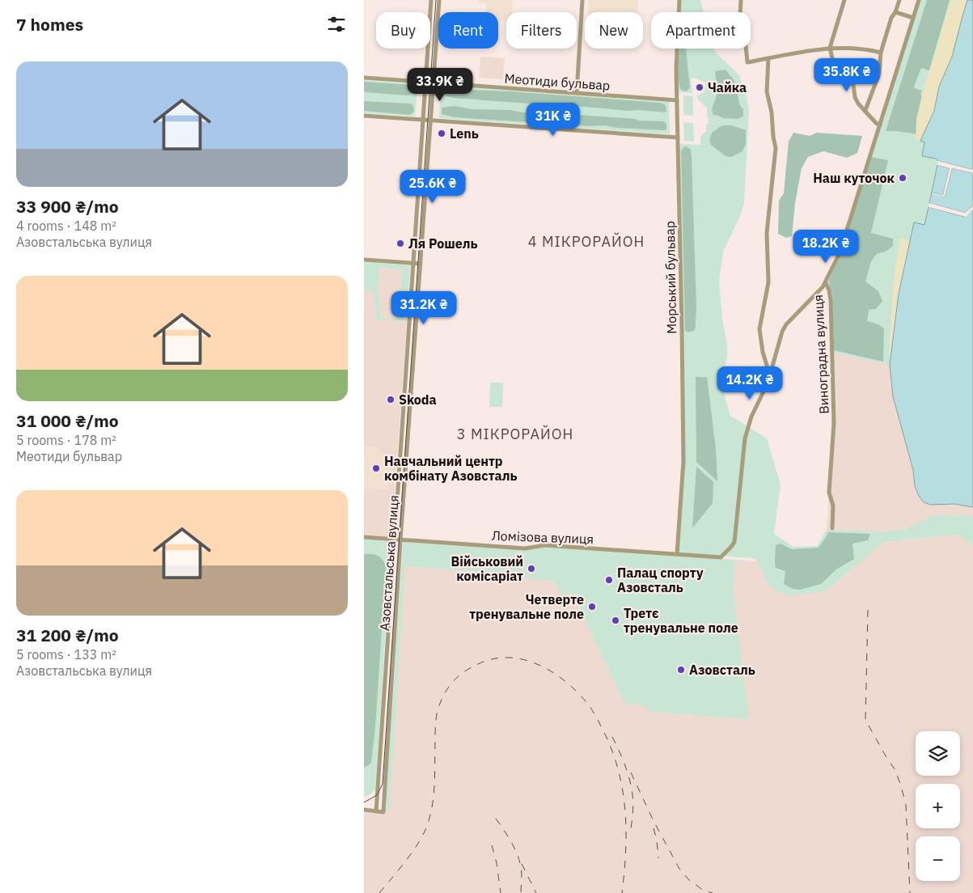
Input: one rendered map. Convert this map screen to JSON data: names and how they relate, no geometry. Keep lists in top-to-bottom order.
{
  "streets": {
    "street": [
      "Меотиди бульвар",
      "Морський бульвар",
      "Виноградна вулиця",
      "Ломізова вулиця",
      "Азовстальська вулиця"
    ]
  },
  "crossings": [
    ["Меотиди бульвар", "Морський бульвар"],
    ["Меотиди бульвар", "Азовстальська вулиця"],
    ["Морський бульвар", "Ломізова вулиця"],
    ["Ломізова вулиця", "Азовстальська вулиця"]
  ],
  "districts": ["4 МІКРОРАЙОН", "3 МІКРОРАЙОН"],
  "places": [
    "Чайка",
    "Lenь",
    "Наш куточок",
    "Ля Рошель",
    "Skoda",
    "Навчальний центр комбінату Азовсталь",
    "Військовий комісаріат",
    "Палац спорту Азовсталь",
    "Четверте тренувальне поле",
    "Третє тренувальне поле",
    "Азовсталь"
  ],
  "page": {
    "heading": "7 homes",
    "chip": [
      "Buy",
      "Rent",
      "Filters",
      "New",
      "Apartment"
    ],
    "list": [
      {
        "name": "33 900 ₴/mo",
        "note": "4 rooms · 148 m² · Азовстальська вулиця"
      },
      {
        "name": "31 000 ₴/mo",
        "note": "5 rooms · 178 m² · Меотиди бульвар"
      },
      {
        "name": "31 200 ₴/mo",
        "note": "5 rooms · 133 m² · Азовстальська вулиця"
      }
    ],
    "price": [
      "35.8K ₴",
      "33.9K ₴",
      "31K ₴",
      "25.6K ₴",
      "18.2K ₴",
      "31.2K ₴",
      "14.2K ₴"
    ],
    "map_buttons": ["+", "−"]
  }
}
